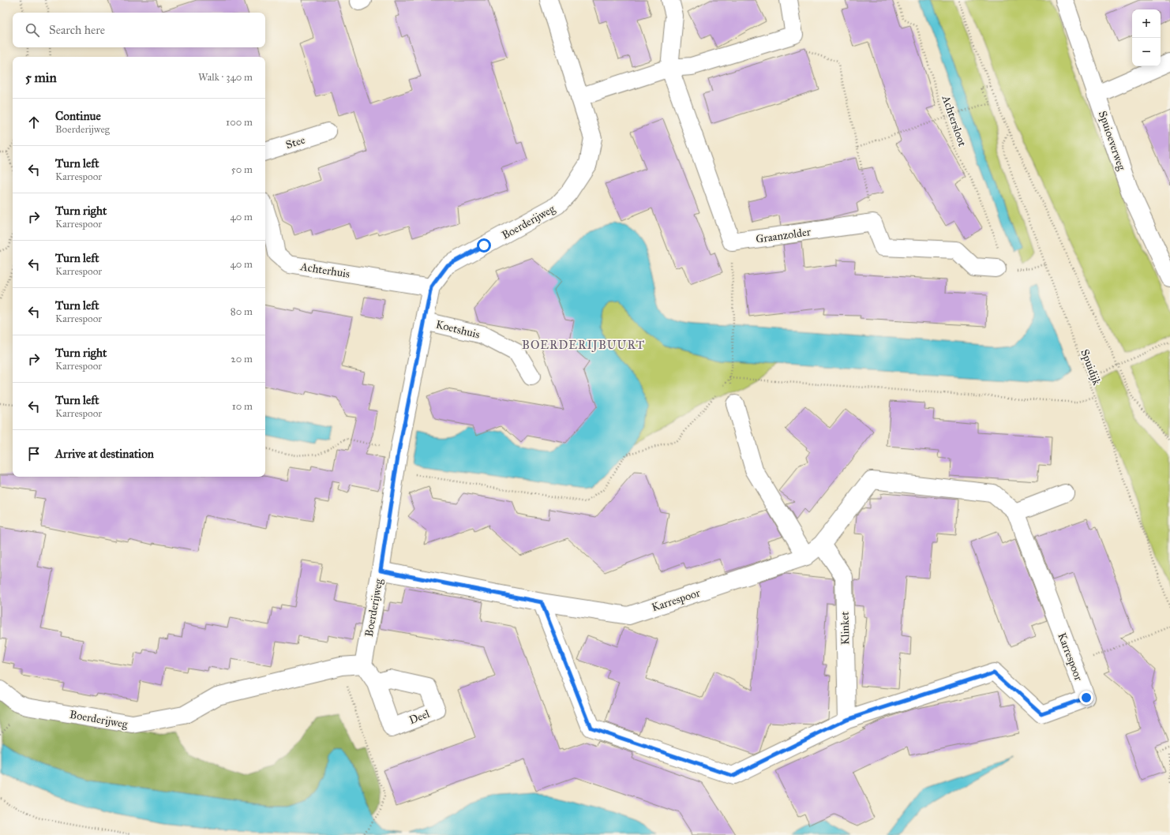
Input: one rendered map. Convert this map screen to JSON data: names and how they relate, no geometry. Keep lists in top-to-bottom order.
{
  "streets": {
    "street": [
      "Spuioeverweg",
      "Stee",
      "Boerderijweg",
      "Graanzolder",
      "Achterhuis",
      "Koetshuis",
      "Karrespoor",
      "Klinket"
    ],
    "path": ["Achtersloot", "Spuidijk"]
  },
  "crossings": [
    ["Boerderijweg", "Achterhuis"],
    ["Boerderijweg", "Koetshuis"],
    ["Boerderijweg", "Karrespoor"],
    ["Karrespoor", "Klinket"]
  ],
  "districts": ["BOERDERIJBUURT"],
  "page": {
    "map_buttons": ["+", "−"],
    "search": "Search here",
    "heading": ["5 min", "Walk · 340 m"],
    "list": [
      ["Continue", "Boerderijweg", "100 m"],
      ["Turn left", "Karrespoor", "50 m"],
      ["Turn right", "Karrespoor", "40 m"],
      ["Turn left", "Karrespoor", "40 m"],
      ["Turn left", "Karrespoor", "80 m"],
      ["Turn right", "Karrespoor", "20 m"],
      ["Turn left", "Karrespoor", "10 m"],
      "Arrive at destination"
    ]
  }
}
